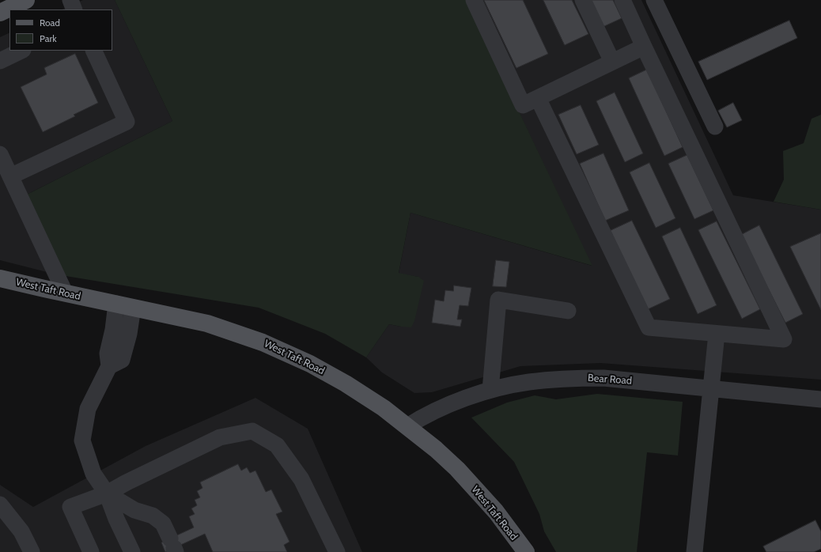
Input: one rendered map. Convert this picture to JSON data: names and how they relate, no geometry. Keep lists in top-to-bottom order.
{
  "streets": {
    "main road": ["West Taft Road"],
    "street": ["Bear Road"]
  },
  "crossings": [
    ["West Taft Road", "Bear Road"]
  ],
  "legend": ["Road", "Park"]
}
